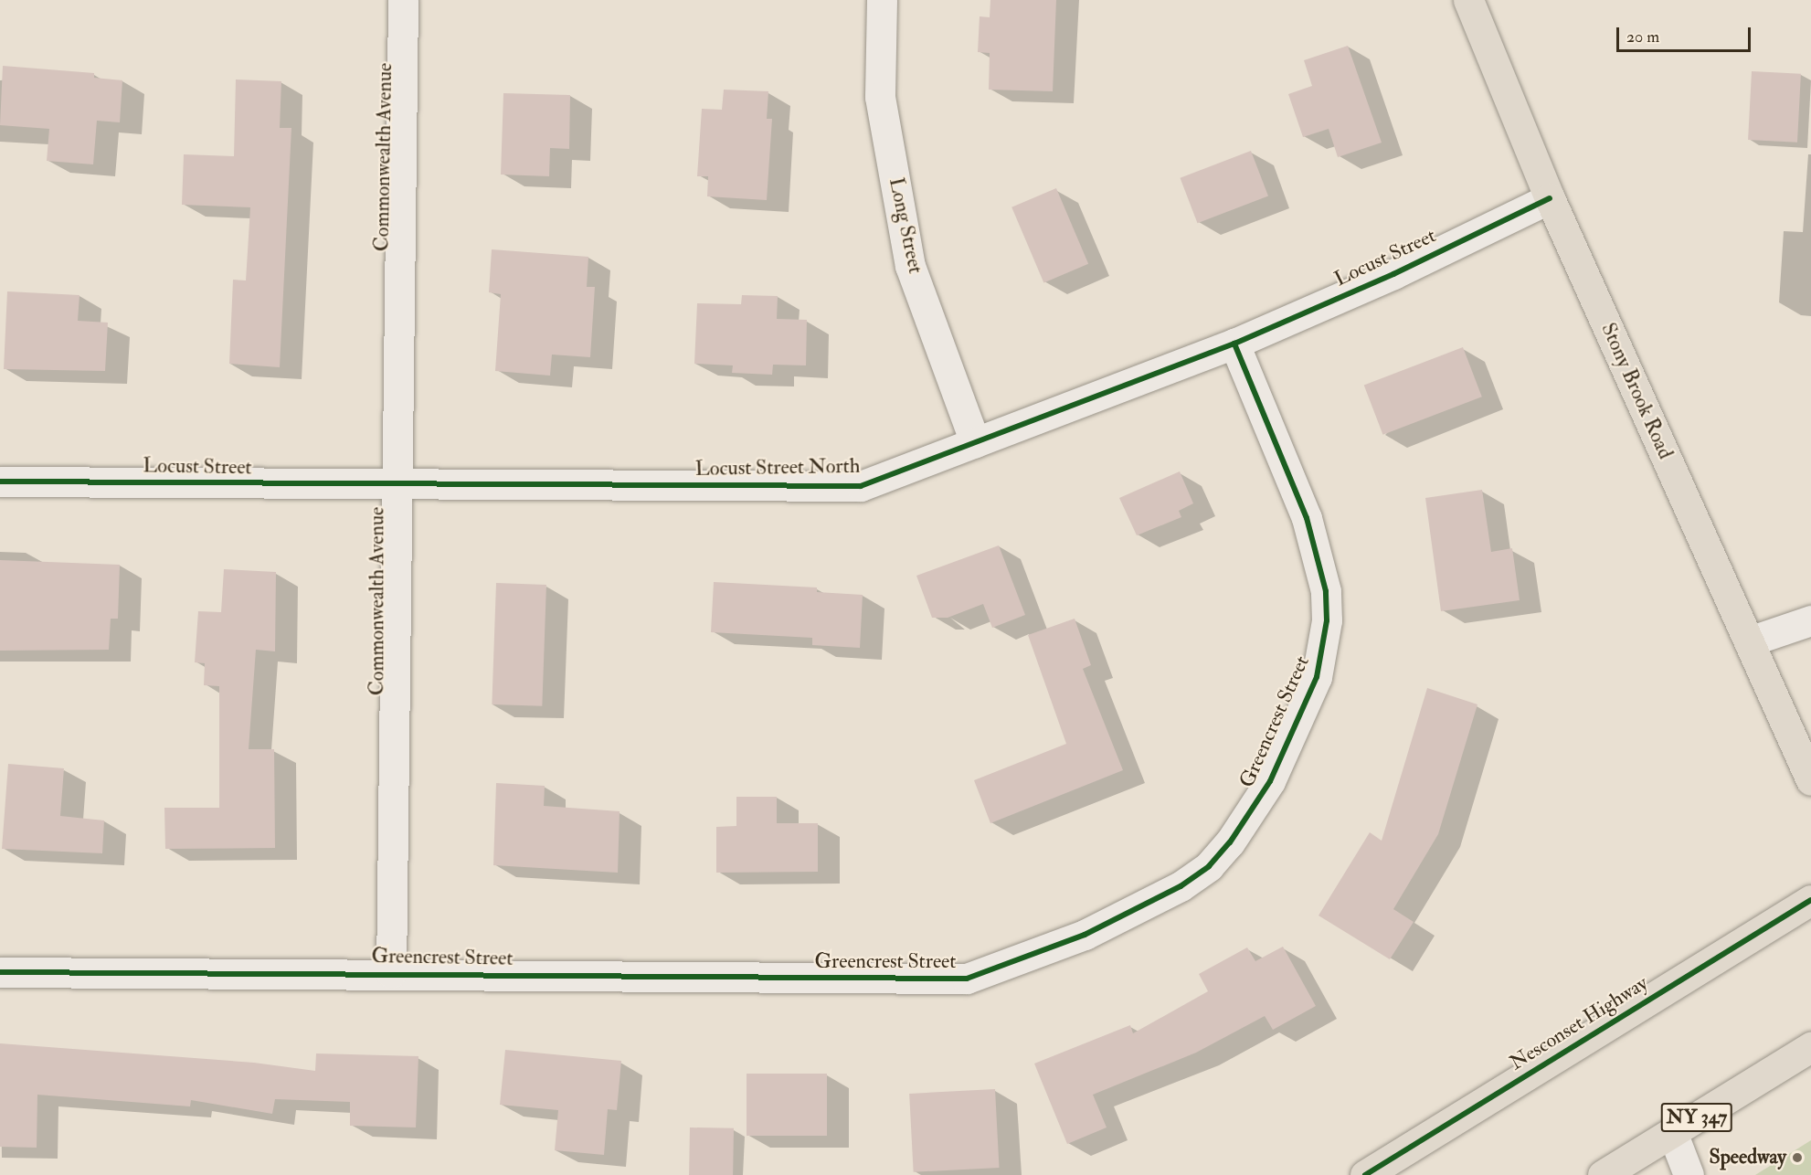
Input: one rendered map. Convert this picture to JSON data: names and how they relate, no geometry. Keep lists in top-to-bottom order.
{
  "streets": {
    "main road": ["Stony Brook Road", "Nesconset Highway", "NY 347"],
    "street": [
      "Commonwealth Avenue",
      "Long Street",
      "Locust Street",
      "Locust Street North",
      "Greencrest Street"
    ]
  },
  "crossings": [
    ["Commonwealth Avenue", "Locust Street"],
    ["Commonwealth Avenue", "Locust Street North"],
    ["Commonwealth Avenue", "Greencrest Street"],
    ["Long Street", "Locust Street North"],
    ["Locust Street", "Stony Brook Road"],
    ["Locust Street", "Locust Street North"],
    ["Locust Street", "Greencrest Street"],
    ["Locust Street North", "Greencrest Street"]
  ],
  "places": ["Speedway"],
  "scale_bar": "20 m"
}
